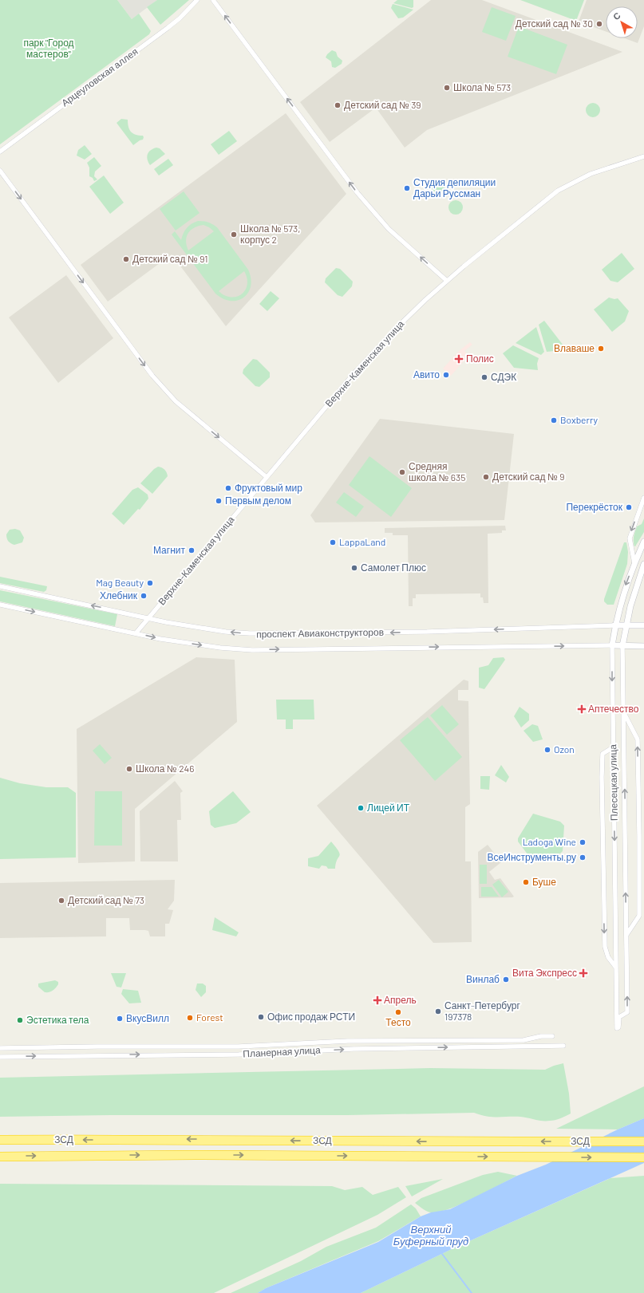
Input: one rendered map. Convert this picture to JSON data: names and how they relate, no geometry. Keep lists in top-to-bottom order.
{
  "streets": {
    "highway": ["ЗСД"],
    "street": [
      "Арцеуловская аллея",
      "Верхне-Каменская улица",
      "проспект Авиаконструкторов",
      "Плесецкая улица",
      "Планерная улица"
    ]
  },
  "crossings": [
    ["Верхне-Каменская улица", "проспект Авиаконструкторов"],
    ["проспект Авиаконструкторов", "Плесецкая улица"]
  ],
  "water": ["Верхний Буферный пруд"],
  "parks": ["парк \"Город мастеров\""],
  "places": {
    "other": [
      "Детский сад № 30",
      "Школа № 573",
      "Детский сад № 39",
      "Студия депиляции Дарьи Руссман",
      "Школа № 573, корпус 2",
      "Детский сад № 91",
      "Влаваше",
      "Авито",
      "СДЭК",
      "Boxberry",
      "Средняя школа № 635",
      "Детский сад № 9",
      "Фруктовый мир",
      "Первым делом",
      "Перекрёсток",
      "LappaLand",
      "Магнит",
      "Самолет Плюс",
      "Mag Beauty",
      "Хлебник",
      "Ozon",
      "Школа № 246",
      "Лицей ИТ",
      "Ladoga Wine",
      "ВсеИнструменты.ру",
      "Буше",
      "Детский сад № 73",
      "Винлаб",
      "Санкт-Петербург 197378",
      "Тесто",
      "Офис продаж РСТИ",
      "Forest",
      "ВкусВилл",
      "Эстетика тела"
    ],
    "health": [
      "Полис",
      "Аптечество",
      "Вита Экспресс",
      "Апрель"
    ]
  },
  "north": "top left"
}
